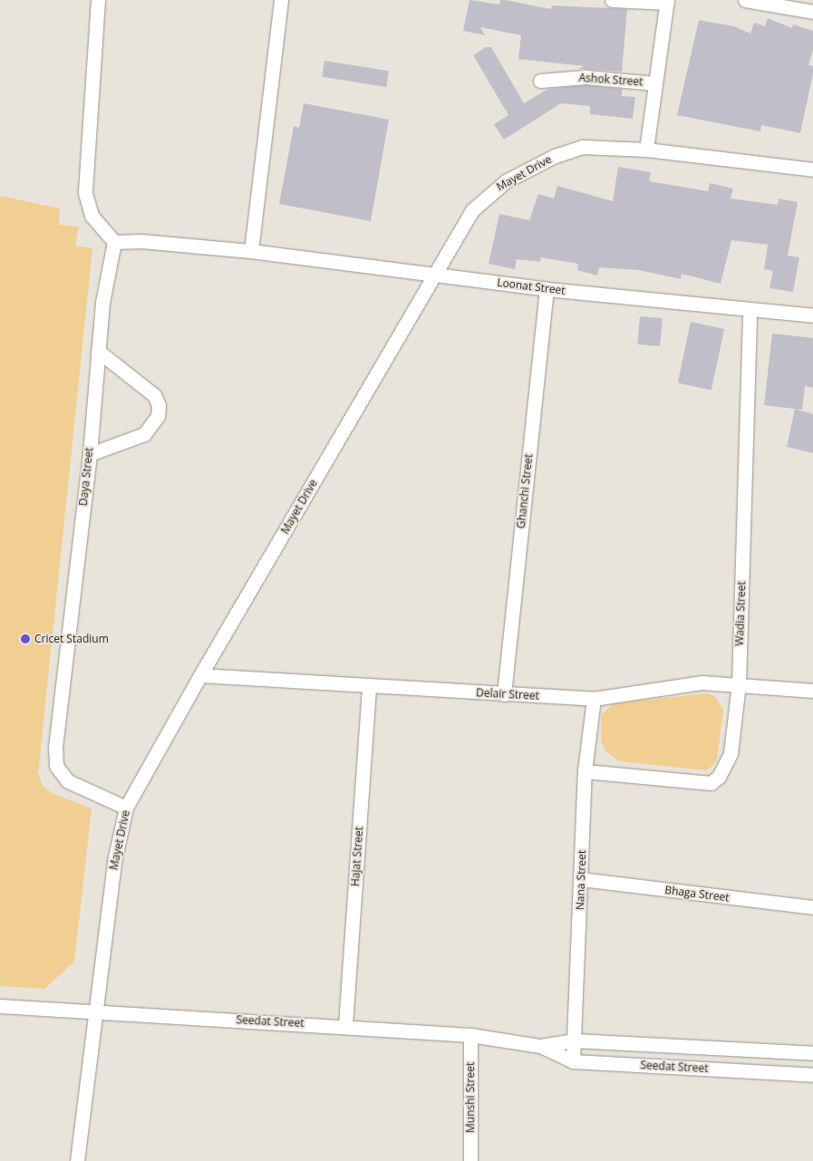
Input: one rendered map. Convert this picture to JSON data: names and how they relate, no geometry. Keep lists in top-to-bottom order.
{
  "streets": {
    "street": [
      "Ashok Street",
      "Mayet Drive",
      "Loonat Street",
      "Daya Street",
      "Ghanchi Street",
      "Wadia Street",
      "Delair Street",
      "Hajat Street",
      "Nana Street",
      "Bhaga Street",
      "Seedat Street",
      "Munshi Street"
    ]
  },
  "crossings": [
    ["Ashok Street", "Mayet Drive"],
    ["Mayet Drive", "Loonat Street"],
    ["Mayet Drive", "Daya Street"],
    ["Mayet Drive", "Delair Street"],
    ["Mayet Drive", "Seedat Street"],
    ["Loonat Street", "Ghanchi Street"],
    ["Loonat Street", "Wadia Street"],
    ["Ghanchi Street", "Delair Street"],
    ["Wadia Street", "Delair Street"],
    ["Wadia Street", "Nana Street"],
    ["Delair Street", "Hajat Street"],
    ["Delair Street", "Nana Street"],
    ["Hajat Street", "Seedat Street"],
    ["Nana Street", "Bhaga Street"],
    ["Nana Street", "Seedat Street"],
    ["Seedat Street", "Munshi Street"]
  ],
  "places": ["Cricet Stadium"]
}
